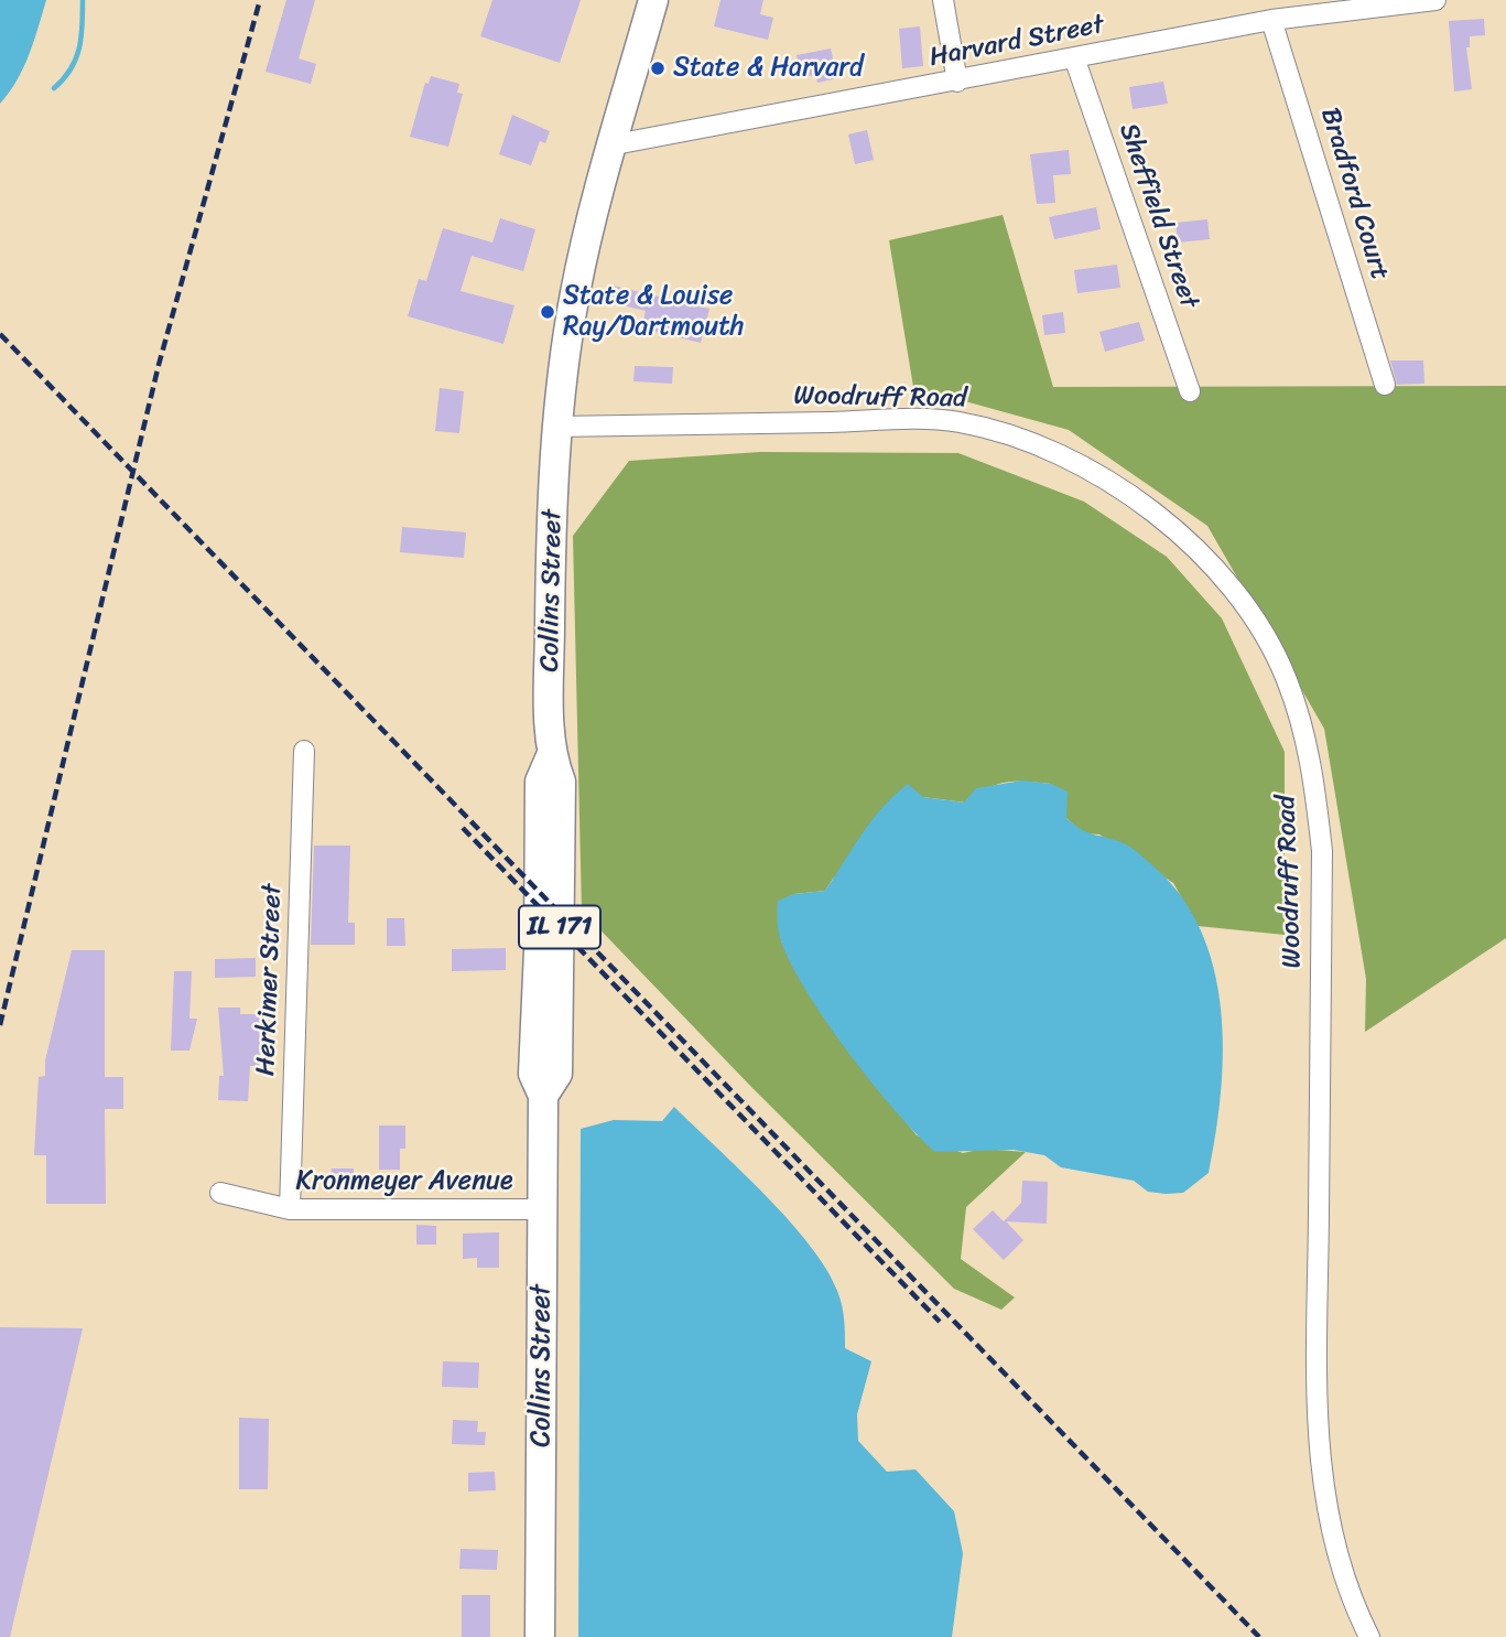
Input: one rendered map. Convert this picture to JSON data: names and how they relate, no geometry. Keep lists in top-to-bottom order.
{
  "streets": {
    "main road": ["Collins Street", "IL 171"],
    "street": [
      "Harvard Street",
      "Bradford Court",
      "Sheffield Street",
      "Woodruff Road",
      "Herkimer Street",
      "Kronmeyer Avenue"
    ]
  },
  "crossings": [
    ["Harvard Street", "Bradford Court"],
    ["Harvard Street", "Sheffield Street"],
    ["Harvard Street", "IL 171"],
    ["Woodruff Road", "Collins Street"],
    ["Woodruff Road", "IL 171"],
    ["Collins Street", "IL 171"],
    ["Collins Street", "Kronmeyer Avenue"],
    ["Herkimer Street", "Kronmeyer Avenue"]
  ],
  "places": ["State & Harvard", "State & Louise Ray/Dartmouth"]
}
